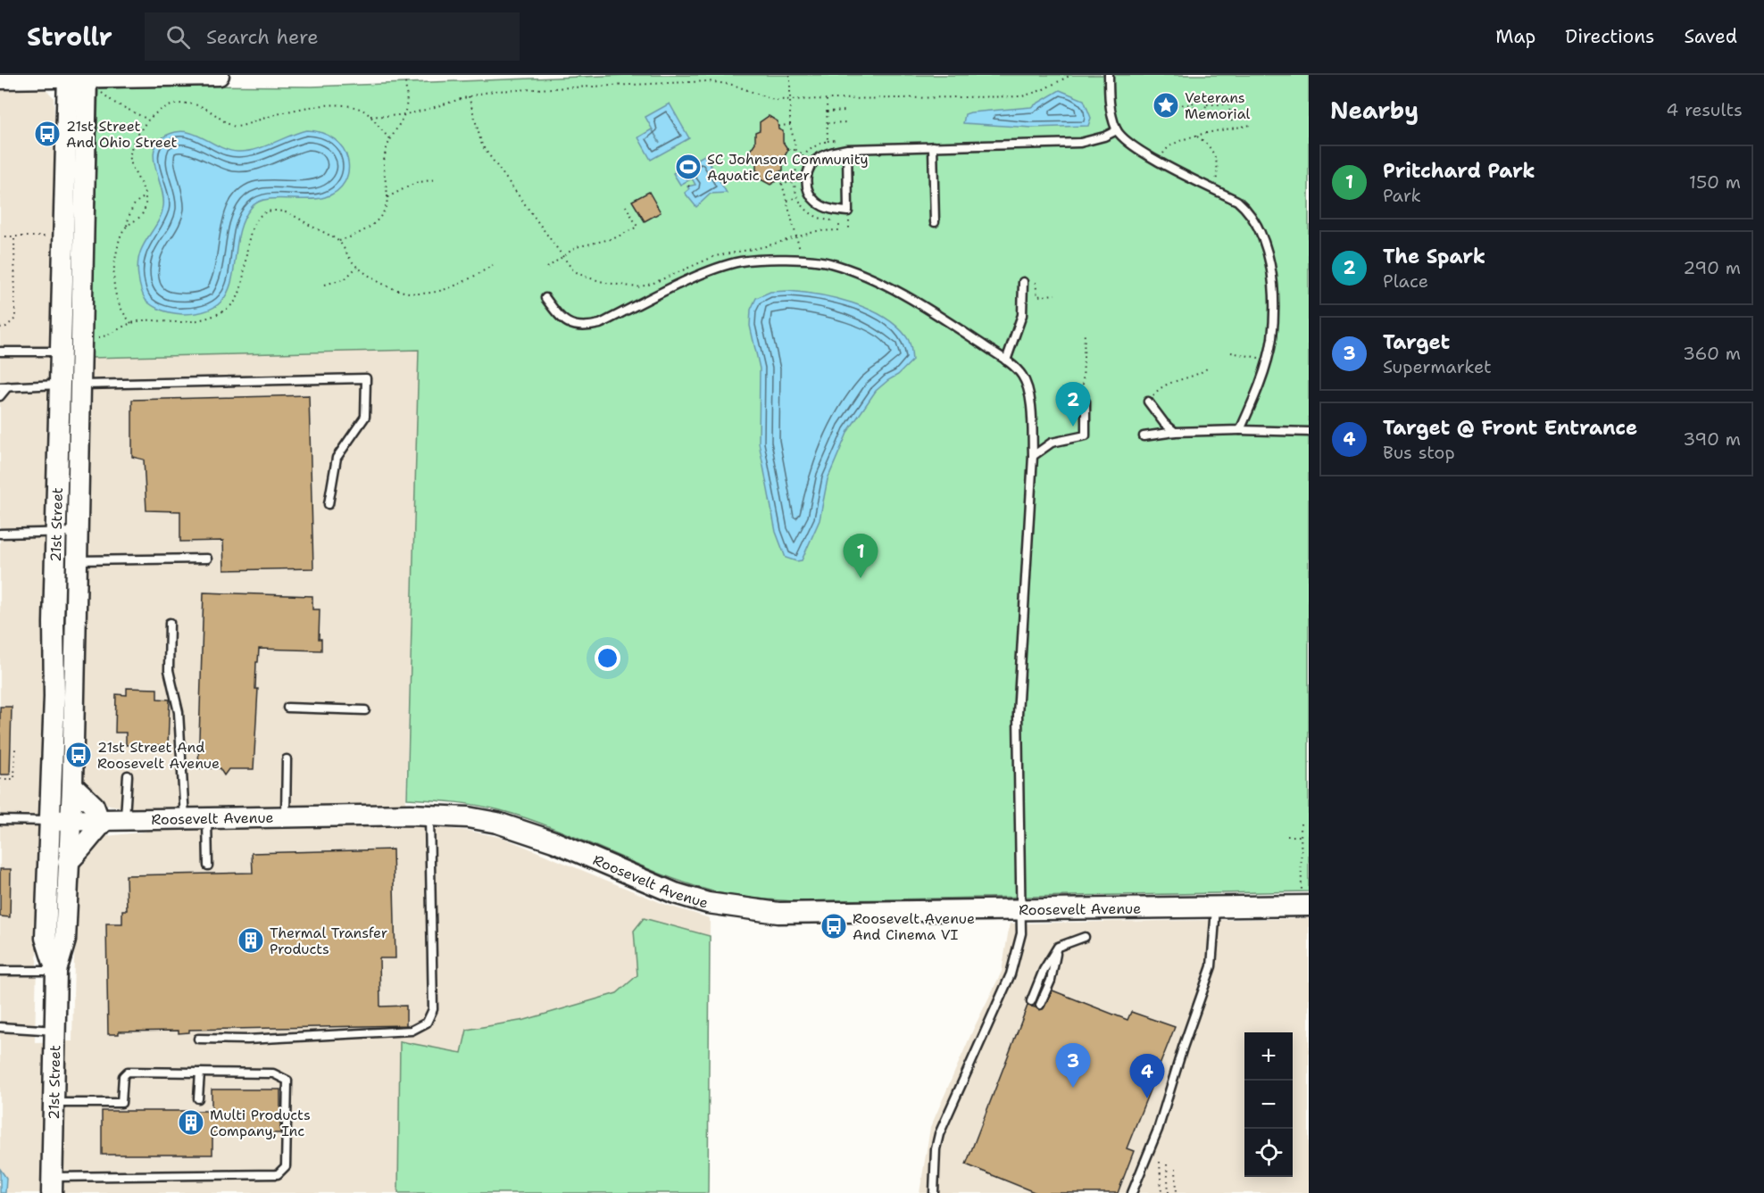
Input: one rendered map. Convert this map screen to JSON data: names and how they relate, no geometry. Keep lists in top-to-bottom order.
{
  "streets": {
    "street": ["21st Street", "Roosevelt Avenue"]
  },
  "crossings": [
    ["21st Street", "Roosevelt Avenue"]
  ],
  "places": {
    "place": ["Veterans Memorial"],
    "bus stop": ["21st Street And Ohio Street", "21st Street And Roosevelt Avenue", "Roosevelt Avenue And Cinema VI"],
    "sports": ["SC Johnson Community Aquatic Center"],
    "building": ["Thermal Transfer Products", "Multi Products Company, Inc"]
  },
  "page": {
    "header": "Strollr",
    "search": "Search here",
    "nav": ["Map", "Directions", "Saved"],
    "heading": ["Nearby", "4 results"],
    "list": [
      {
        "mark": "1",
        "name": "Pritchard Park",
        "note": "Park",
        "value": "150 m"
      },
      {
        "mark": "2",
        "name": "The Spark",
        "note": "Place",
        "value": "290 m"
      },
      {
        "mark": "3",
        "name": "Target",
        "note": "Supermarket",
        "value": "360 m"
      },
      {
        "mark": "4",
        "name": "Target @ Front Entrance",
        "note": "Bus stop",
        "value": "390 m"
      }
    ],
    "pins": [
      "2",
      "1",
      "3",
      "4"
    ],
    "map_buttons": ["+", "−"]
  }
}
